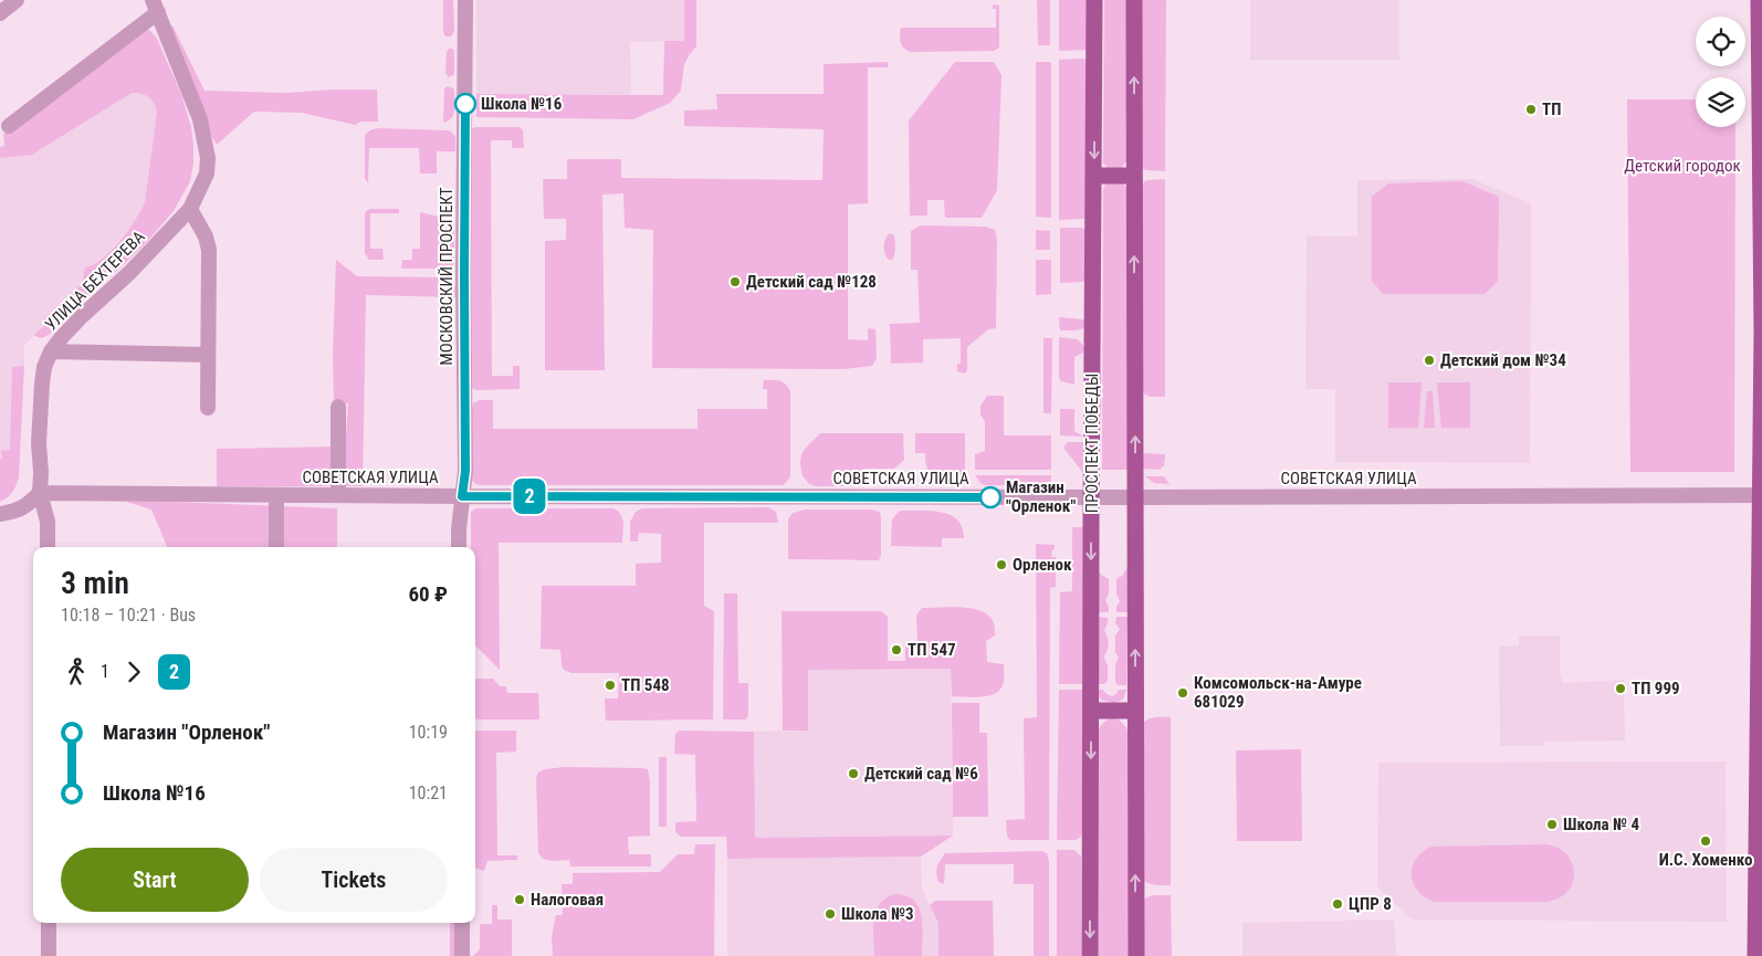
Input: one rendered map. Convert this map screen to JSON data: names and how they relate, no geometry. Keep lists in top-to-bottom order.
{
  "streets": {
    "main road": ["ПРОСПЕКТ ПОБЕДЫ"],
    "street": ["МОСКОВСКИЙ ПРОСПЕКТ", "УЛИЦА БЕХТЕРЕВА", "СОВЕТСКАЯ УЛИЦА"]
  },
  "crossings": [
    ["МОСКОВСКИЙ ПРОСПЕКТ", "СОВЕТСКАЯ УЛИЦА"],
    ["УЛИЦА БЕХТЕРЕВА", "СОВЕТСКАЯ УЛИЦА"],
    ["ПРОСПЕКТ ПОБЕДЫ", "СОВЕТСКАЯ УЛИЦА"]
  ],
  "parks": ["Детский городок"],
  "places": [
    "Школа №16",
    "ТП",
    "Детский сад №128",
    "Детский дом №34",
    "Магазин \"Орленок\"",
    "Орленок",
    "ТП 547",
    "ТП 548",
    "ТП 999",
    "Комсомольск-на-Амуре 681029",
    "Детский сад №6",
    "Школа № 4",
    "И.С. Хоменко",
    "Налоговая",
    "ЦПР 8",
    "Школа №3"
  ],
  "lines": ["bus line 2"],
  "page": {
    "on_map": "2",
    "heading": ["3 min", "10:18 – 10:21 · Bus", "60 ₽"],
    "legs": ["1", "2"],
    "list": [
      {
        "name": "Магазин \"Орленок\"",
        "value": "10:19"
      },
      {
        "name": "Школа №16",
        "value": "10:21"
      }
    ],
    "buttons": ["Start", "Tickets"]
  }
}
